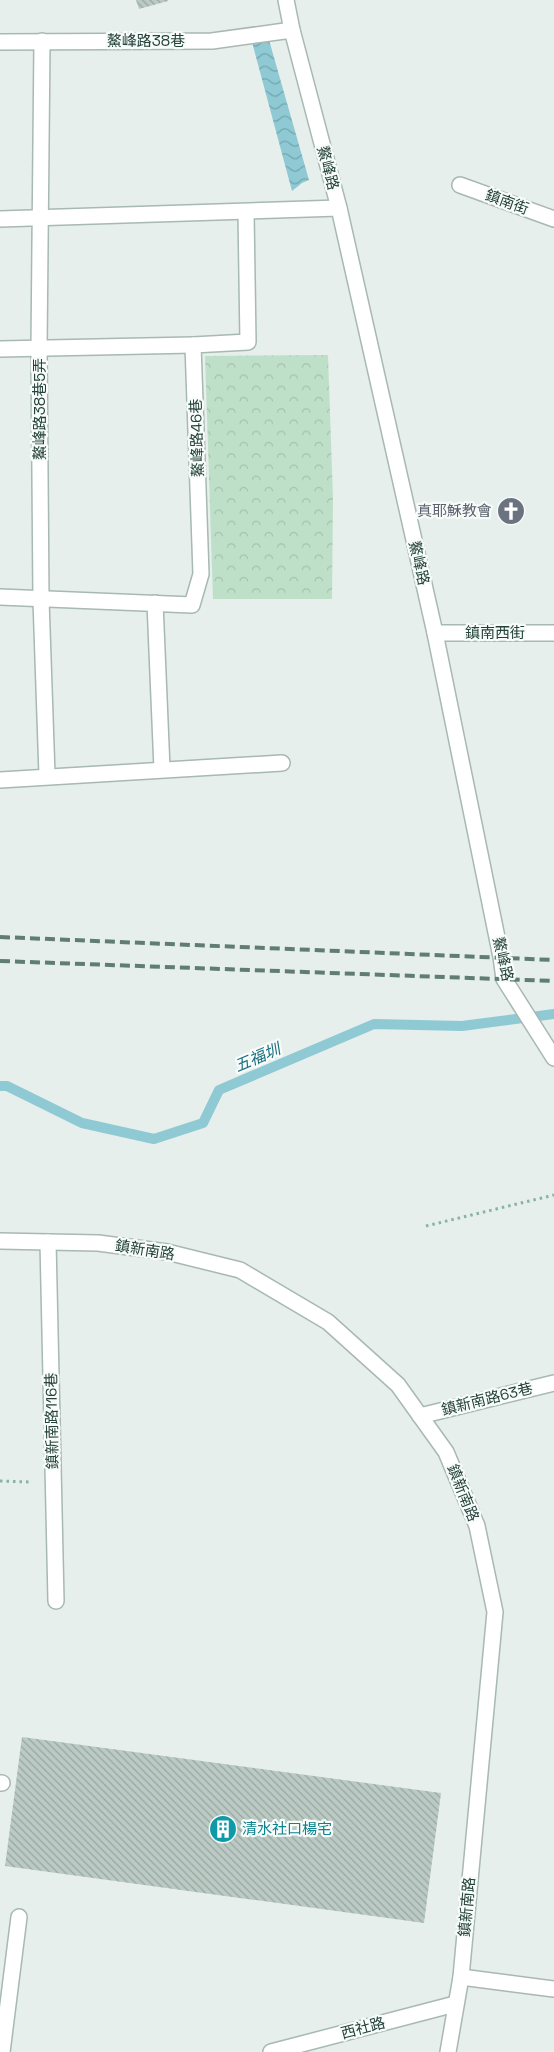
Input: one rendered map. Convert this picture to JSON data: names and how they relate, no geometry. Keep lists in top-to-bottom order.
{
  "streets": {
    "street": [
      "鰲峰路38巷",
      "鰲峰路",
      "鎮南街",
      "鰲峰路38巷5弄",
      "鰲峰路46巷",
      "鎮南西街",
      "鎮新南路",
      "鎮新南路63巷",
      "鎮新南路116巷",
      "西社路"
    ]
  },
  "crossings": [
    ["鰲峰路38巷", "鰲峰路"],
    ["鰲峰路38巷", "鰲峰路38巷5弄"],
    ["鰲峰路", "鎮南西街"],
    ["鎮新南路", "鎮新南路63巷"],
    ["鎮新南路", "鎮新南路116巷"],
    ["鎮新南路", "西社路"]
  ],
  "water": ["五福圳"],
  "places": {
    "church": ["真耶穌教會"],
    "building": ["清水社口楊宅"]
  }
}
